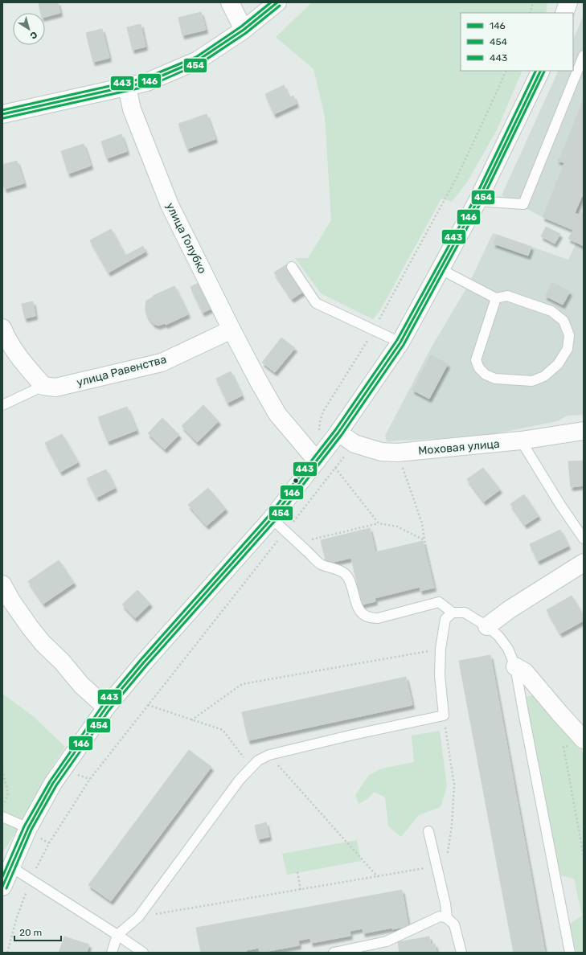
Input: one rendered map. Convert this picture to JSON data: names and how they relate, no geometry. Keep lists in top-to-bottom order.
{
  "streets": {
    "street": ["улица Голубко", "улица Равенства", "Моховая улица"]
  },
  "crossings": [
    ["улица Голубко", "улица Равенства"]
  ],
  "lines": ["transit line 146", "transit line 443", "transit line 454"],
  "legend": ["146", "454", "443"],
  "scale_bar": "20 m",
  "north": "bottom right"
}
